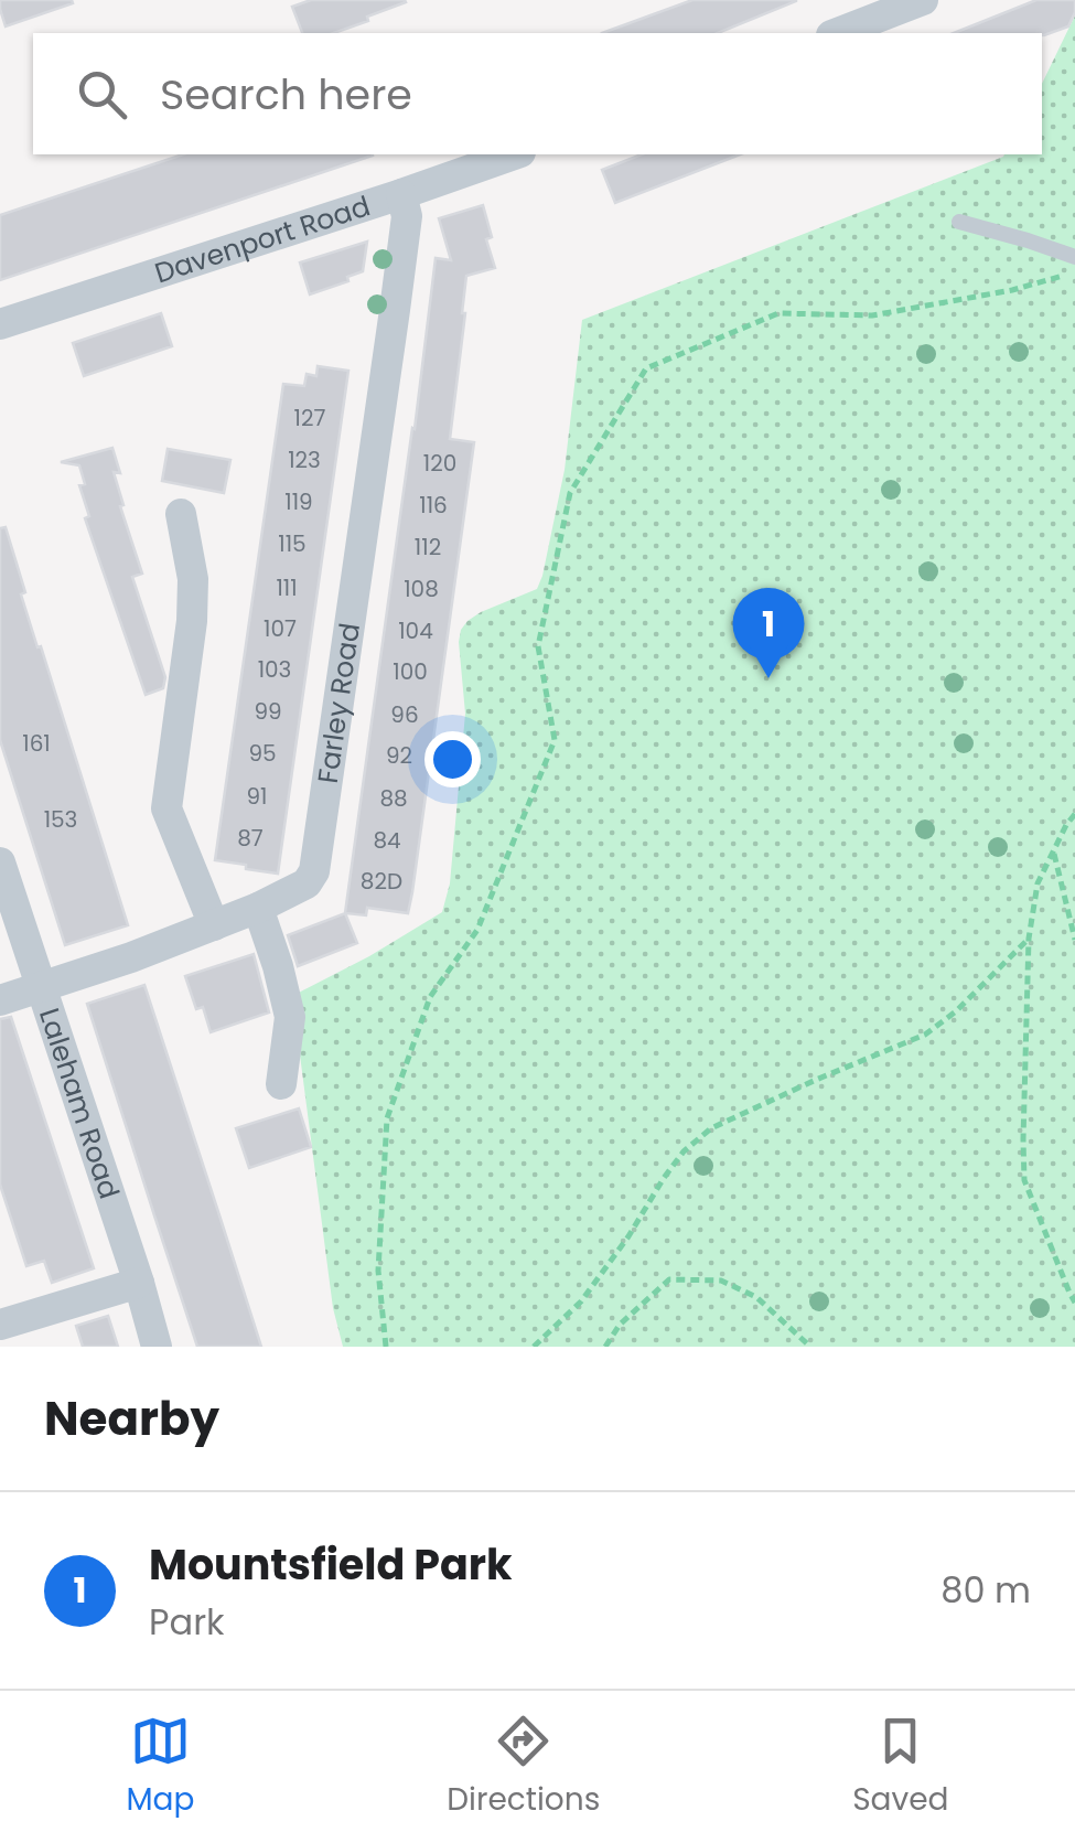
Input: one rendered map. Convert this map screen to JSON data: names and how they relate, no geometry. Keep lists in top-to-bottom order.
{
  "streets": {
    "street": ["Davenport Road", "Farley Road", "Laleham Road"]
  },
  "crossings": [
    ["Davenport Road", "Farley Road"],
    ["Farley Road", "Laleham Road"]
  ],
  "house_numbers": [
    "127",
    "123",
    "120",
    "119",
    "116",
    "115",
    "112",
    "111",
    "108",
    "107",
    "104",
    "103",
    "100",
    "99",
    "96",
    "161",
    "95",
    "92",
    "91",
    "88",
    "153",
    "87",
    "84",
    "82D"
  ],
  "page": {
    "search": "Search here",
    "pins": "1",
    "heading": "Nearby",
    "list": [
      {
        "mark": "1",
        "name": "Mountsfield Park",
        "note": "Park",
        "value": "80 m"
      }
    ],
    "nav": ["Map", "Directions", "Saved"]
  }
}
